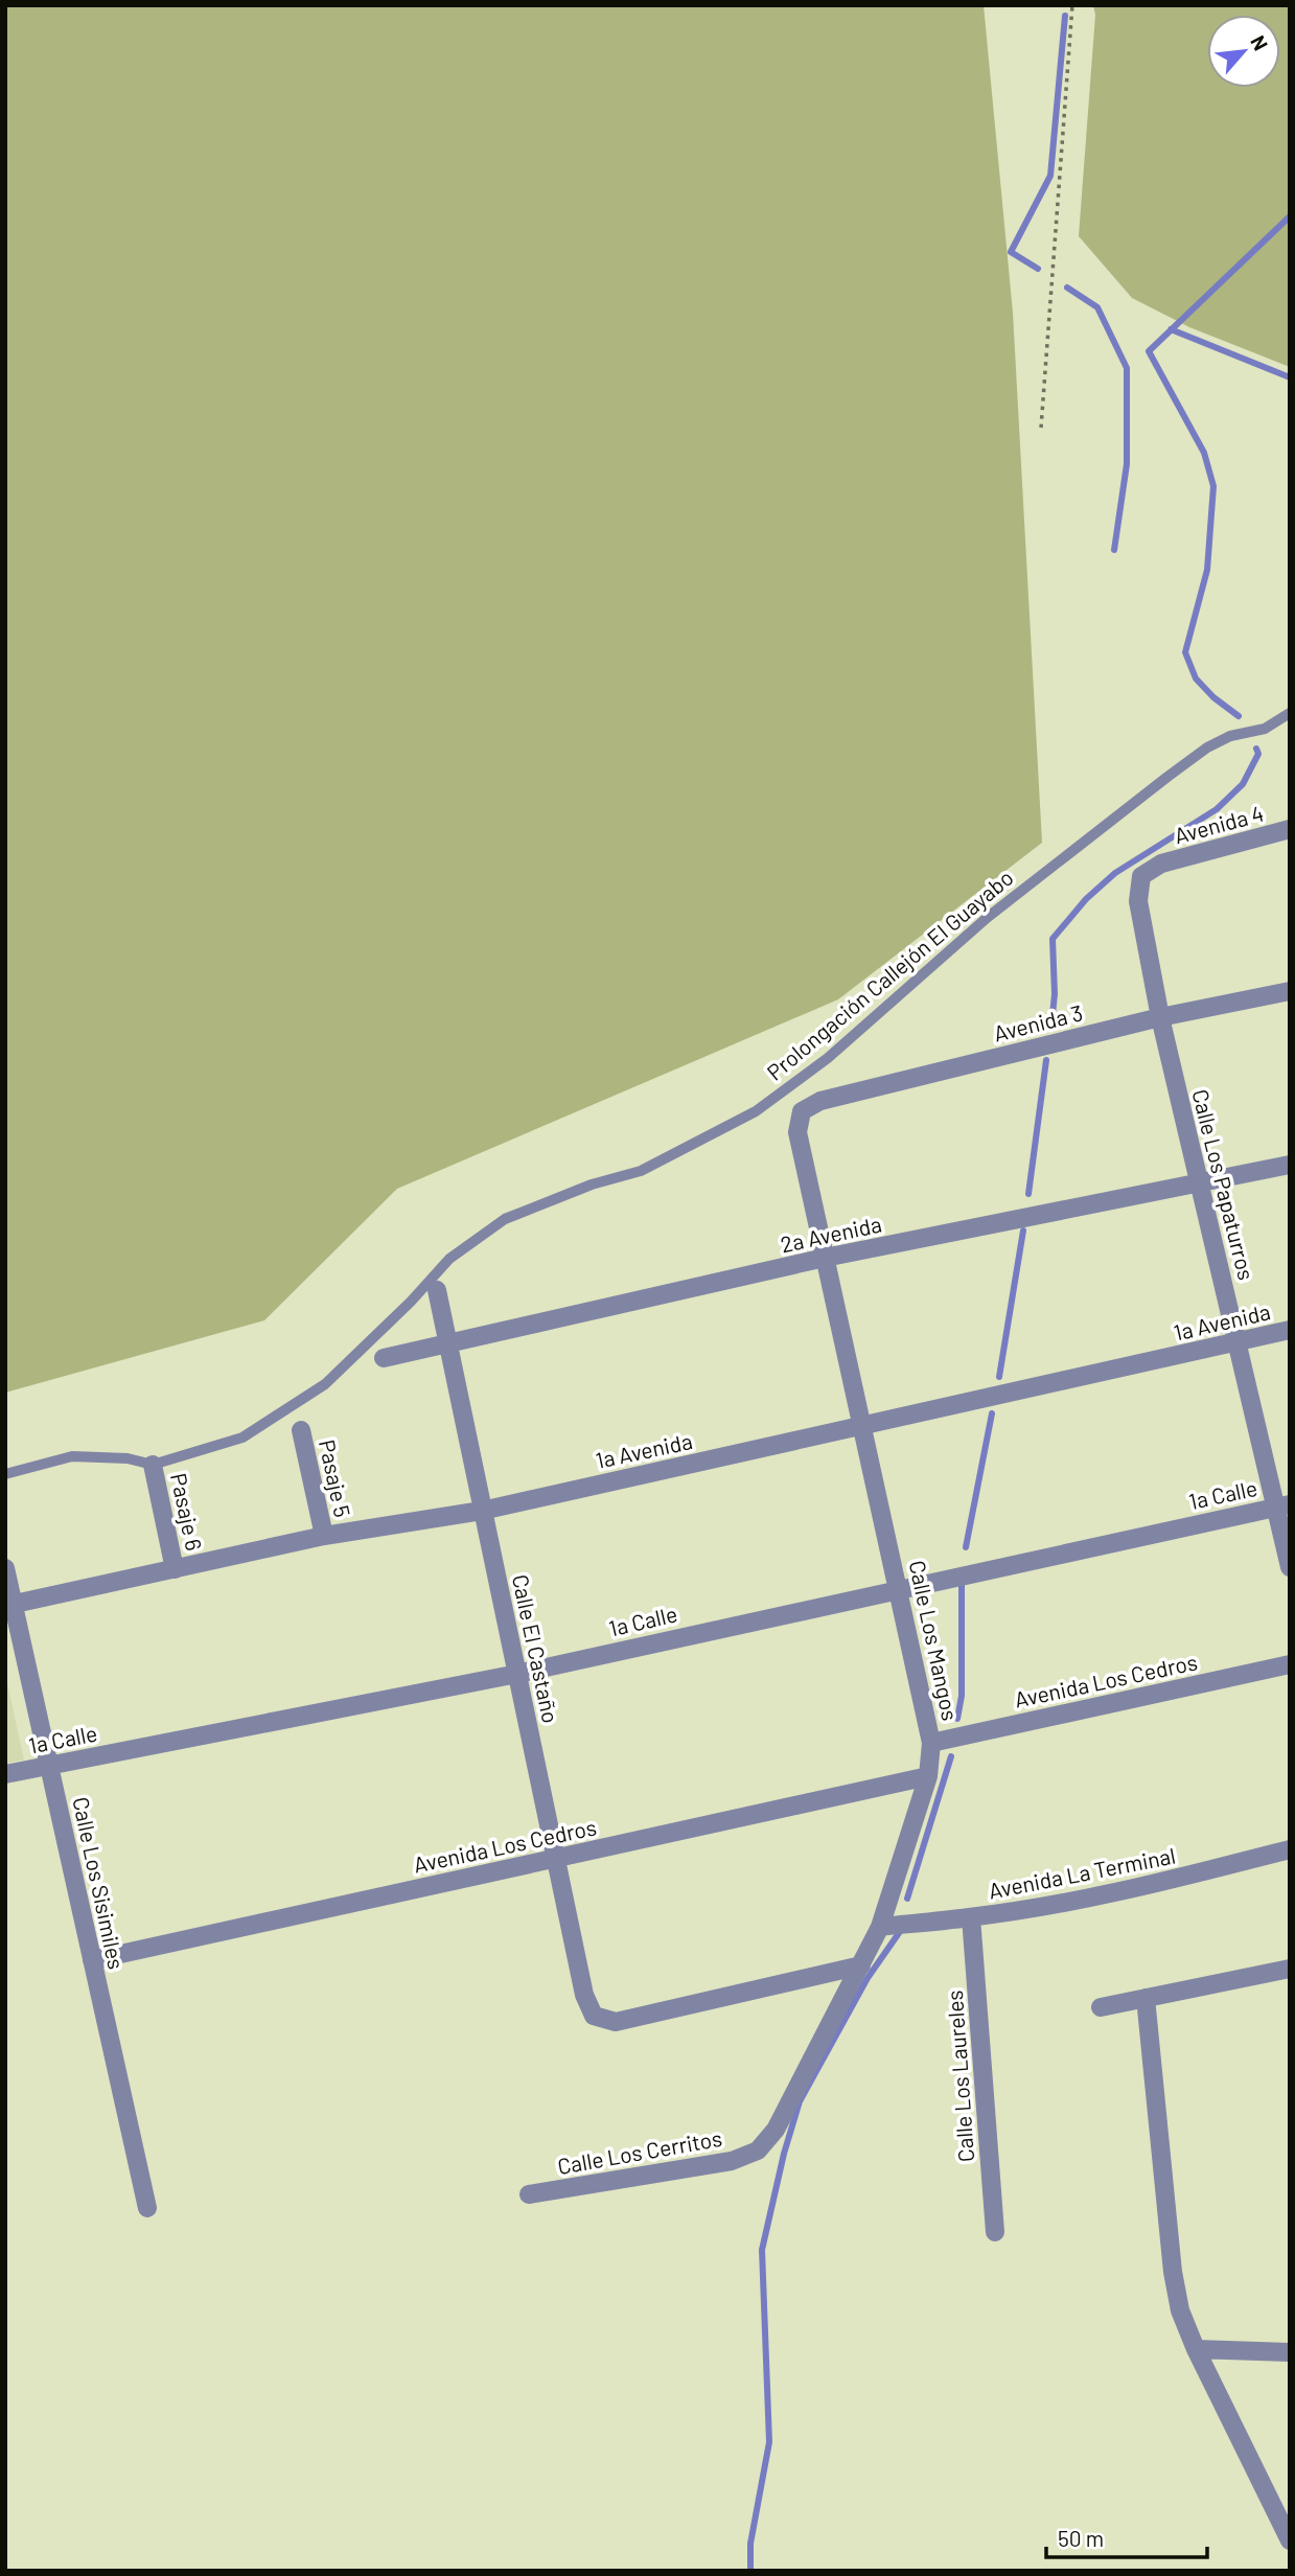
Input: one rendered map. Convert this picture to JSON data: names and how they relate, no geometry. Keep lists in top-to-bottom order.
{
  "streets": {
    "street": [
      "Avenida 4",
      "Avenida 3",
      "Calle Los Papaturros",
      "2a Avenida",
      "1a Avenida",
      "Pasaje 5",
      "1a Calle",
      "Pasaje 6",
      "Calle Los Mangos",
      "Calle El Castaño",
      "Avenida Los Cedros",
      "Avenida La Terminal",
      "Calle Los Sisimiles",
      "Calle Los Laureles",
      "Calle Los Cerritos"
    ],
    "lane": ["Prolongación Callejón El Guayabo"]
  },
  "crossings": [
    ["Avenida 4", "Calle Los Papaturros"],
    ["Prolongación Callejón El Guayabo", "Pasaje 6"],
    ["Avenida 3", "Calle Los Papaturros"],
    ["Avenida 3", "Calle Los Mangos"],
    ["Calle Los Papaturros", "2a Avenida"],
    ["Calle Los Papaturros", "1a Avenida"],
    ["Calle Los Papaturros", "1a Calle"],
    ["2a Avenida", "Calle Los Mangos"],
    ["2a Avenida", "Calle El Castaño"],
    ["1a Avenida", "Pasaje 5"],
    ["1a Avenida", "Pasaje 6"],
    ["1a Avenida", "Calle Los Mangos"],
    ["1a Avenida", "Calle El Castaño"],
    ["1a Avenida", "Calle Los Sisimiles"],
    ["1a Calle", "Calle Los Mangos"],
    ["1a Calle", "Calle El Castaño"],
    ["1a Calle", "Calle Los Sisimiles"],
    ["Calle Los Mangos", "Calle El Castaño"],
    ["Calle Los Mangos", "Avenida Los Cedros"],
    ["Calle Los Mangos", "Avenida La Terminal"],
    ["Calle Los Mangos", "Calle Los Cerritos"],
    ["Calle El Castaño", "Avenida Los Cedros"],
    ["Avenida Los Cedros", "Calle Los Sisimiles"],
    ["Avenida La Terminal", "Calle Los Laureles"]
  ],
  "scale_bar": "50 m",
  "north": "top right"
}
